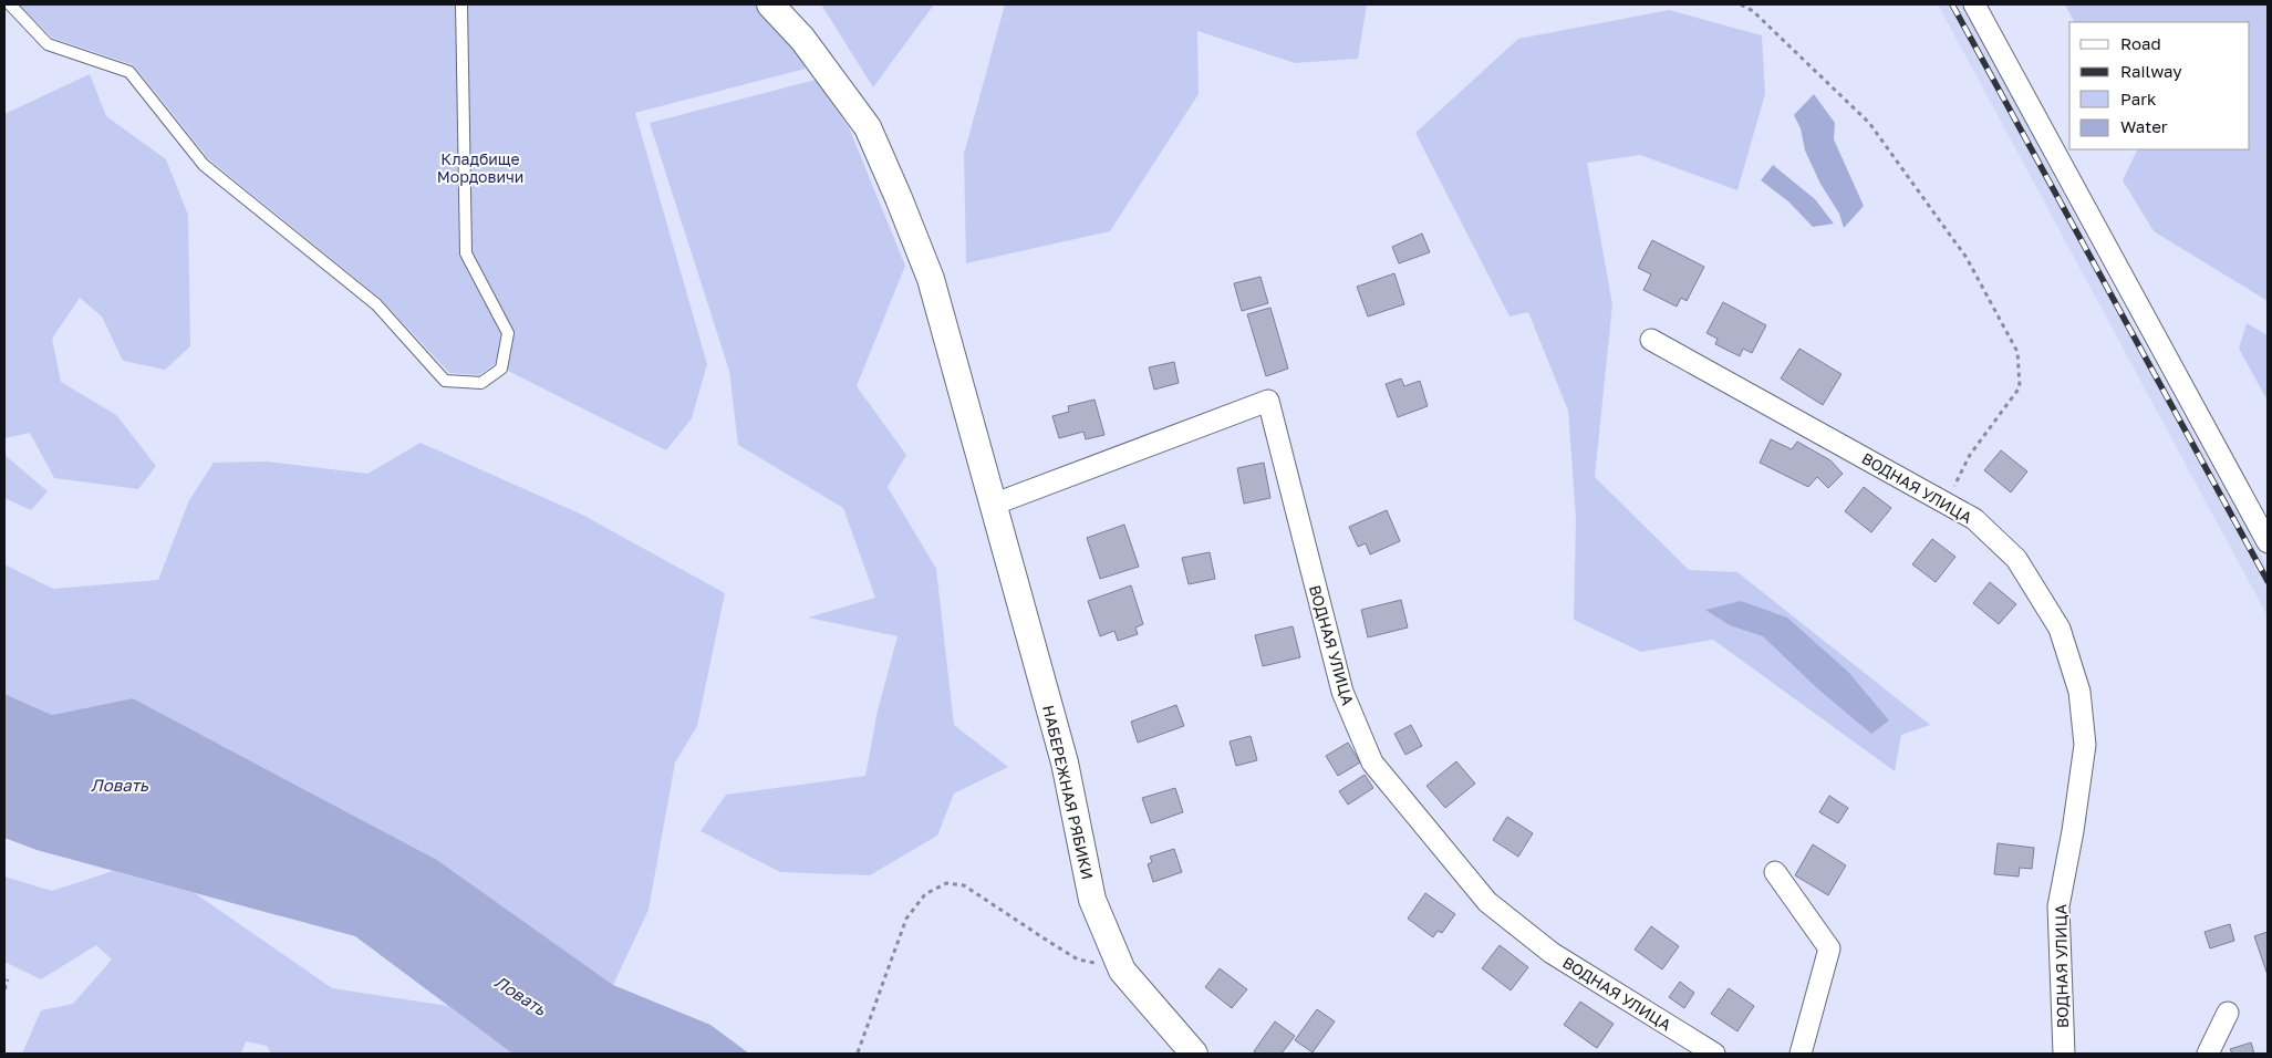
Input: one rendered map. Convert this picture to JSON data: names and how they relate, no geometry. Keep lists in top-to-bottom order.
{
  "streets": {
    "street": ["ВОДНАЯ УЛИЦА", "НАБЕРЕЖНАЯ РЯБИКИ"]
  },
  "crossings": [
    ["ВОДНАЯ УЛИЦА", "НАБЕРЕЖНАЯ РЯБИКИ"]
  ],
  "water": ["Ловать"],
  "parks": ["Кладбище Мордовичи"],
  "legend": [
    "Road",
    "Railway",
    "Park",
    "Water"
  ]
}
